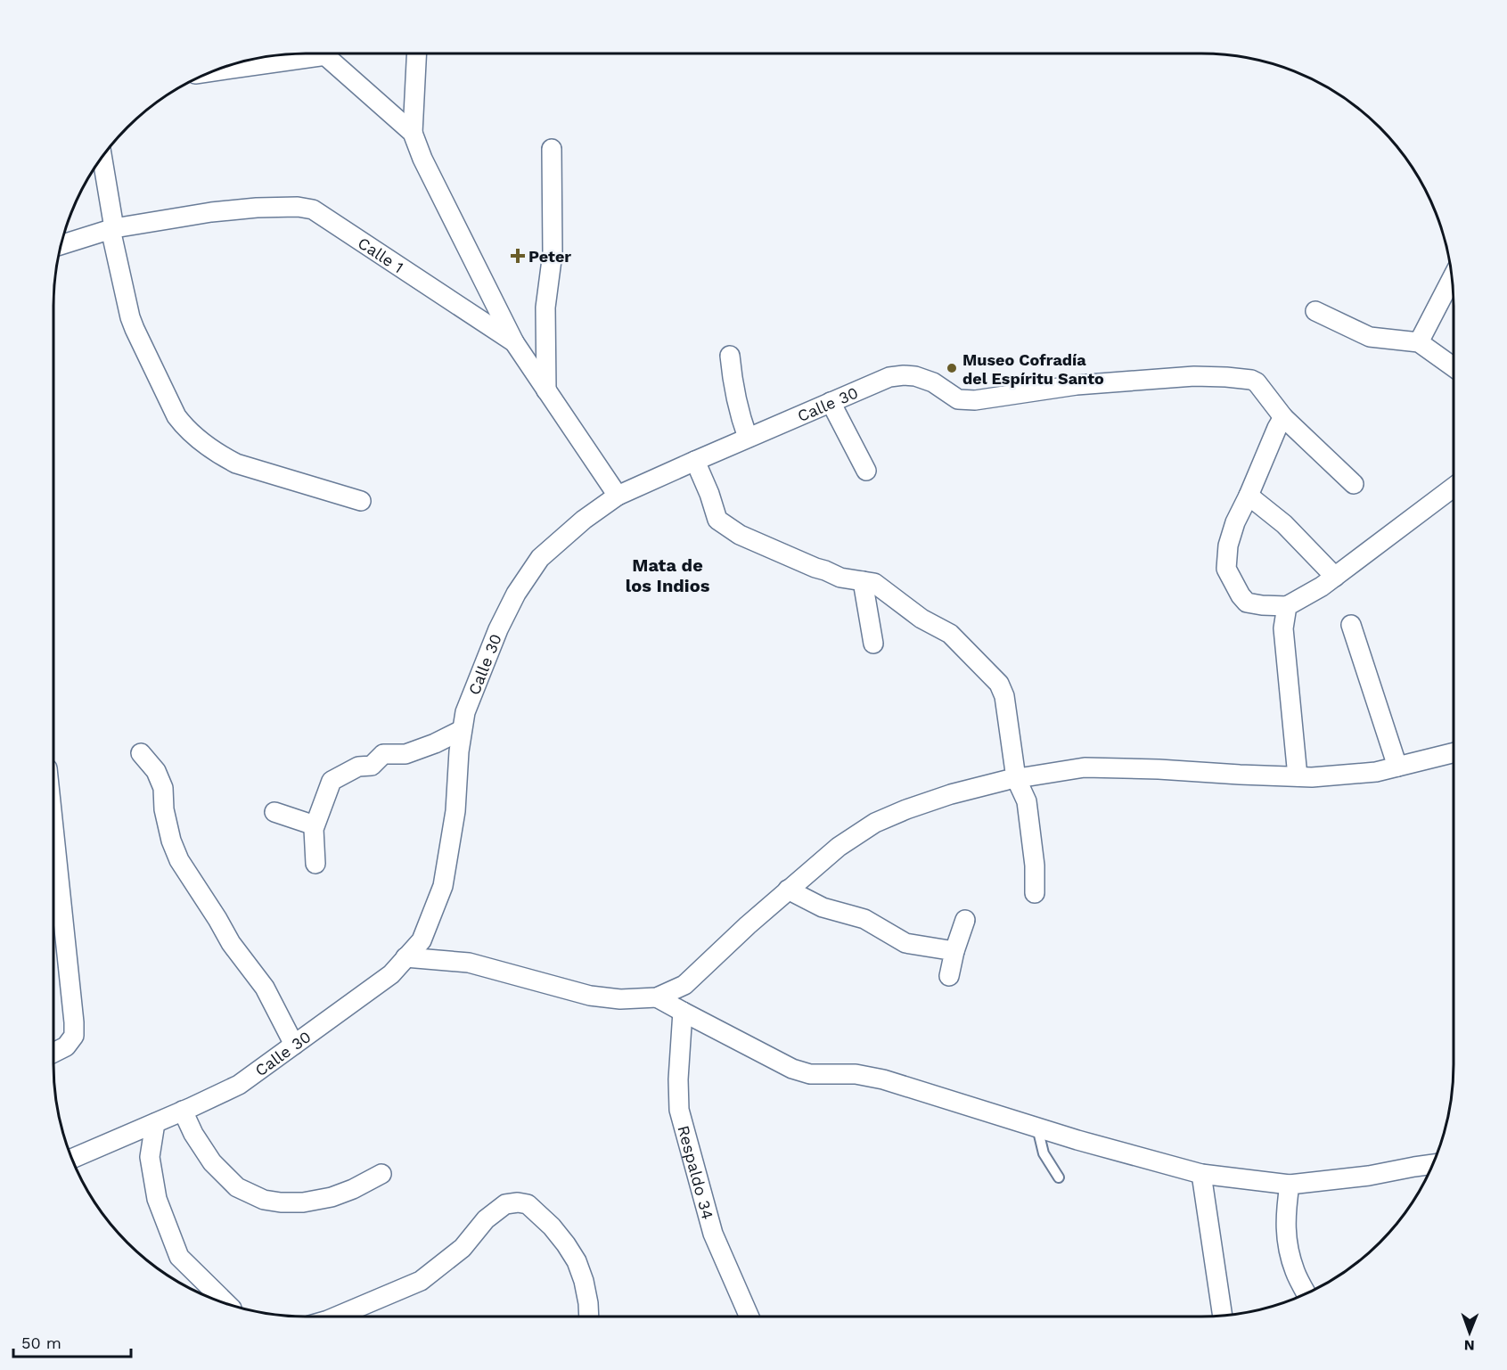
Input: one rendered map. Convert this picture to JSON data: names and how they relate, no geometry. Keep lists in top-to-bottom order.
{
  "streets": {
    "street": ["Calle 1", "Calle 30", "Respaldo 34"]
  },
  "crossings": [
    ["Calle 1", "Calle 30"]
  ],
  "districts": ["Mata de los Indios"],
  "places": {
    "health": ["Peter"],
    "other": ["Museo Cofradía del Espíritu Santo"]
  },
  "scale_bar": "50 m",
  "north": "bottom"
}
